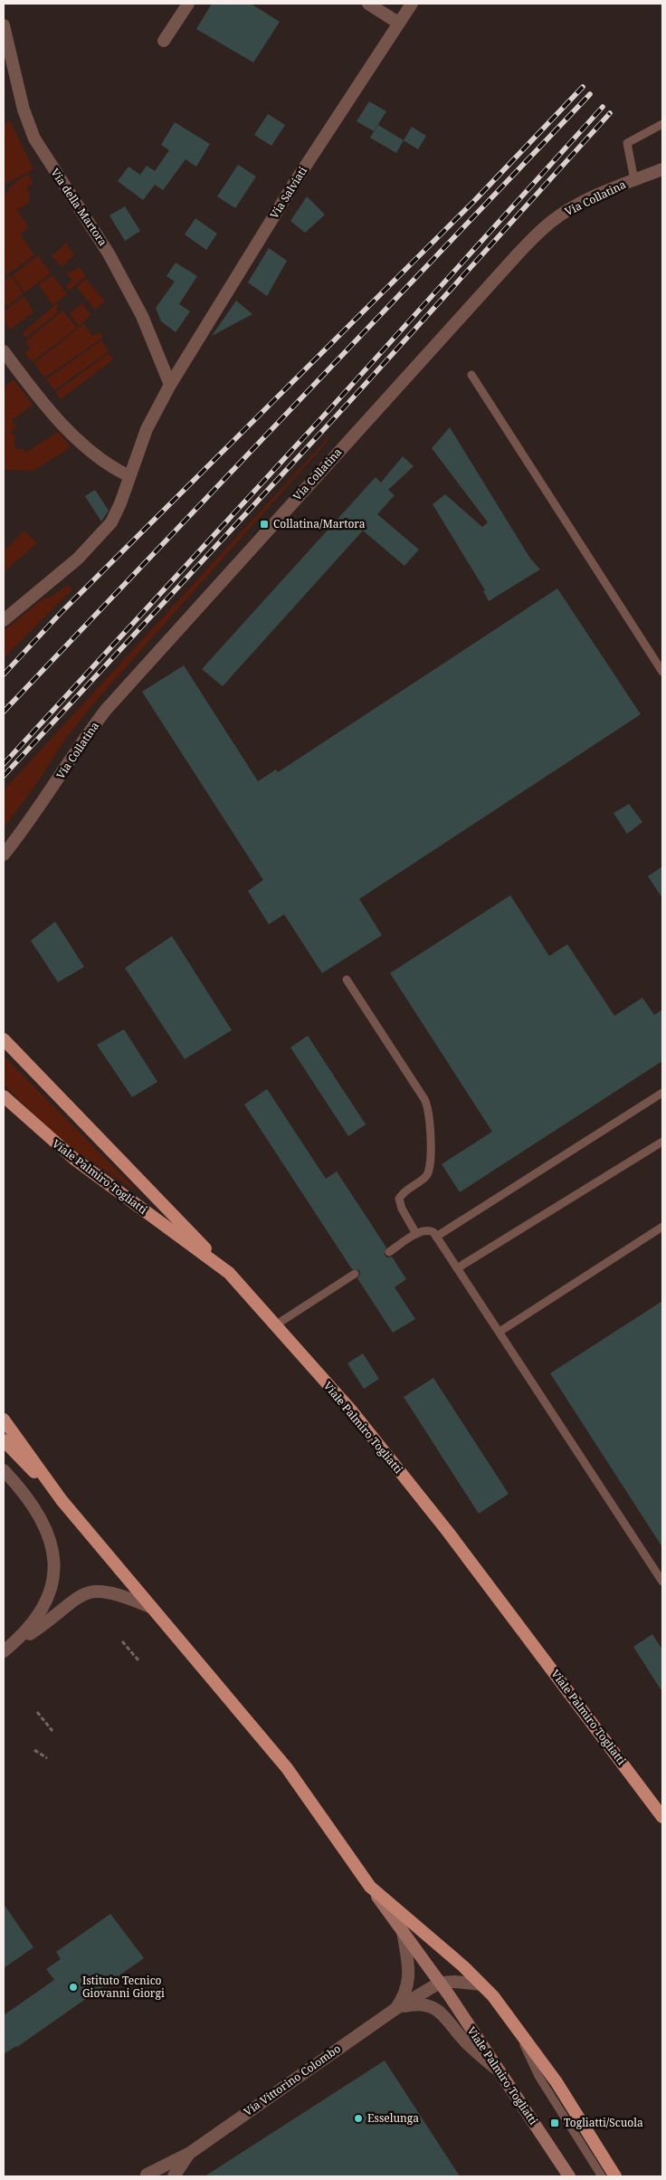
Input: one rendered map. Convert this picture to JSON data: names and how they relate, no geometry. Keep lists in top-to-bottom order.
{
  "streets": {
    "main road": ["Viale Palmiro Togliatti"],
    "street": [
      "Via Salviati",
      "Via Collatina",
      "Via della Martora",
      "Via Vittorino Colombo"
    ]
  },
  "crossings": [
    ["Via Salviati", "Via della Martora"],
    ["Viale Palmiro Togliatti", "Via Vittorino Colombo"]
  ],
  "places": {
    "transit": ["Collatina/Martora", "Togliatti/Scuola"],
    "other": ["Istituto Tecnico Giovanni Giorgi", "Esselunga"]
  }
}
